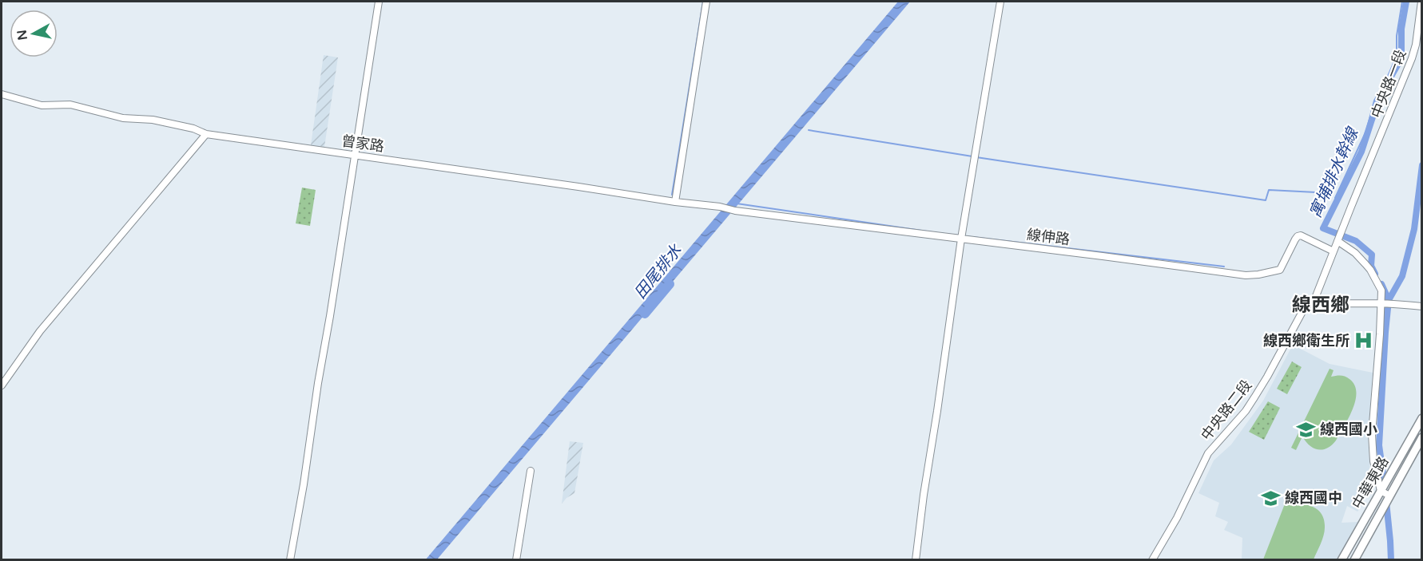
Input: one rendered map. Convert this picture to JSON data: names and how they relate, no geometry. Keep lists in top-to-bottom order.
{
  "streets": {
    "main road": ["中華東路"],
    "street": [
      "中央路一段",
      "曾家路",
      "線伸路",
      "中央路二段"
    ]
  },
  "crossings": [
    ["中央路一段", "線伸路"],
    ["中央路一段", "中央路二段"],
    ["曾家路", "線伸路"],
    ["線伸路", "中央路二段"]
  ],
  "districts": ["線西鄉"],
  "water": ["寓埔排水幹線", "田尾排水"],
  "places": {
    "hospital": ["線西鄉衛生所"],
    "school or university": ["線西國小", "線西國中"]
  },
  "north": "left"
}
